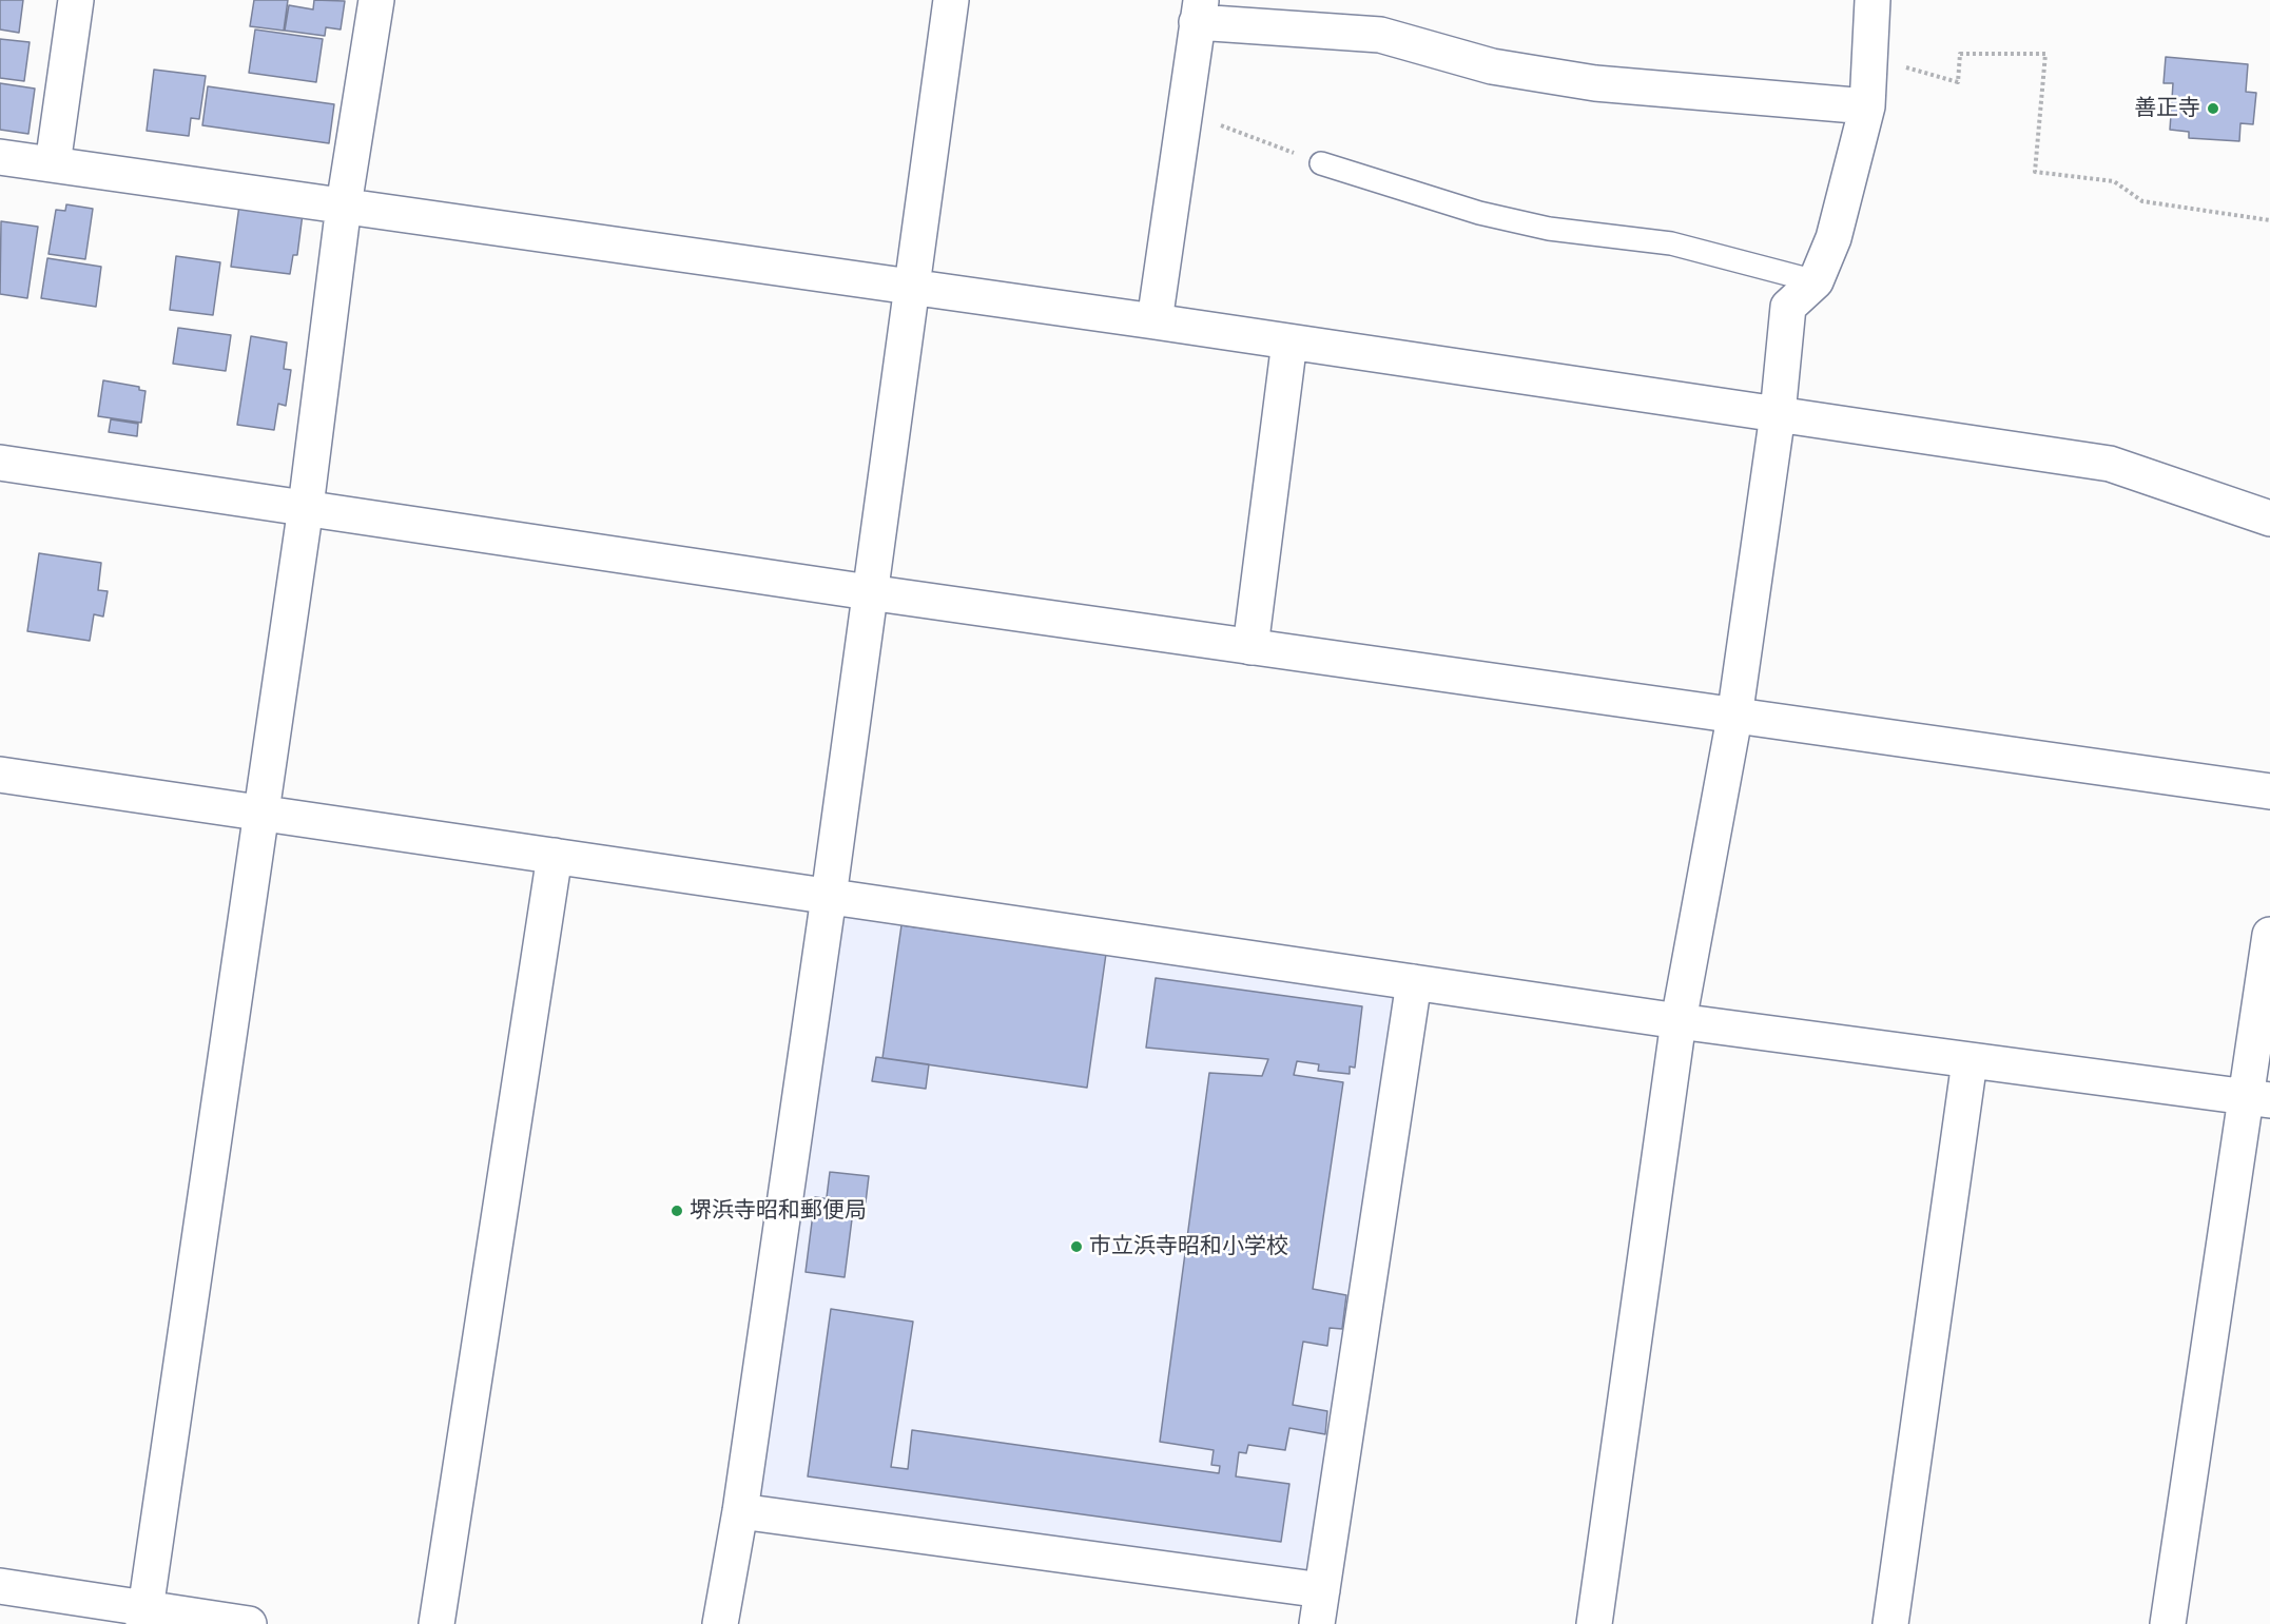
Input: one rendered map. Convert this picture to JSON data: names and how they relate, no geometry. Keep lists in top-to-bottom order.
{
  "places": ["善正寺", "堺浜寺昭和郵便局", "市立浜寺昭和小学校"]
}
